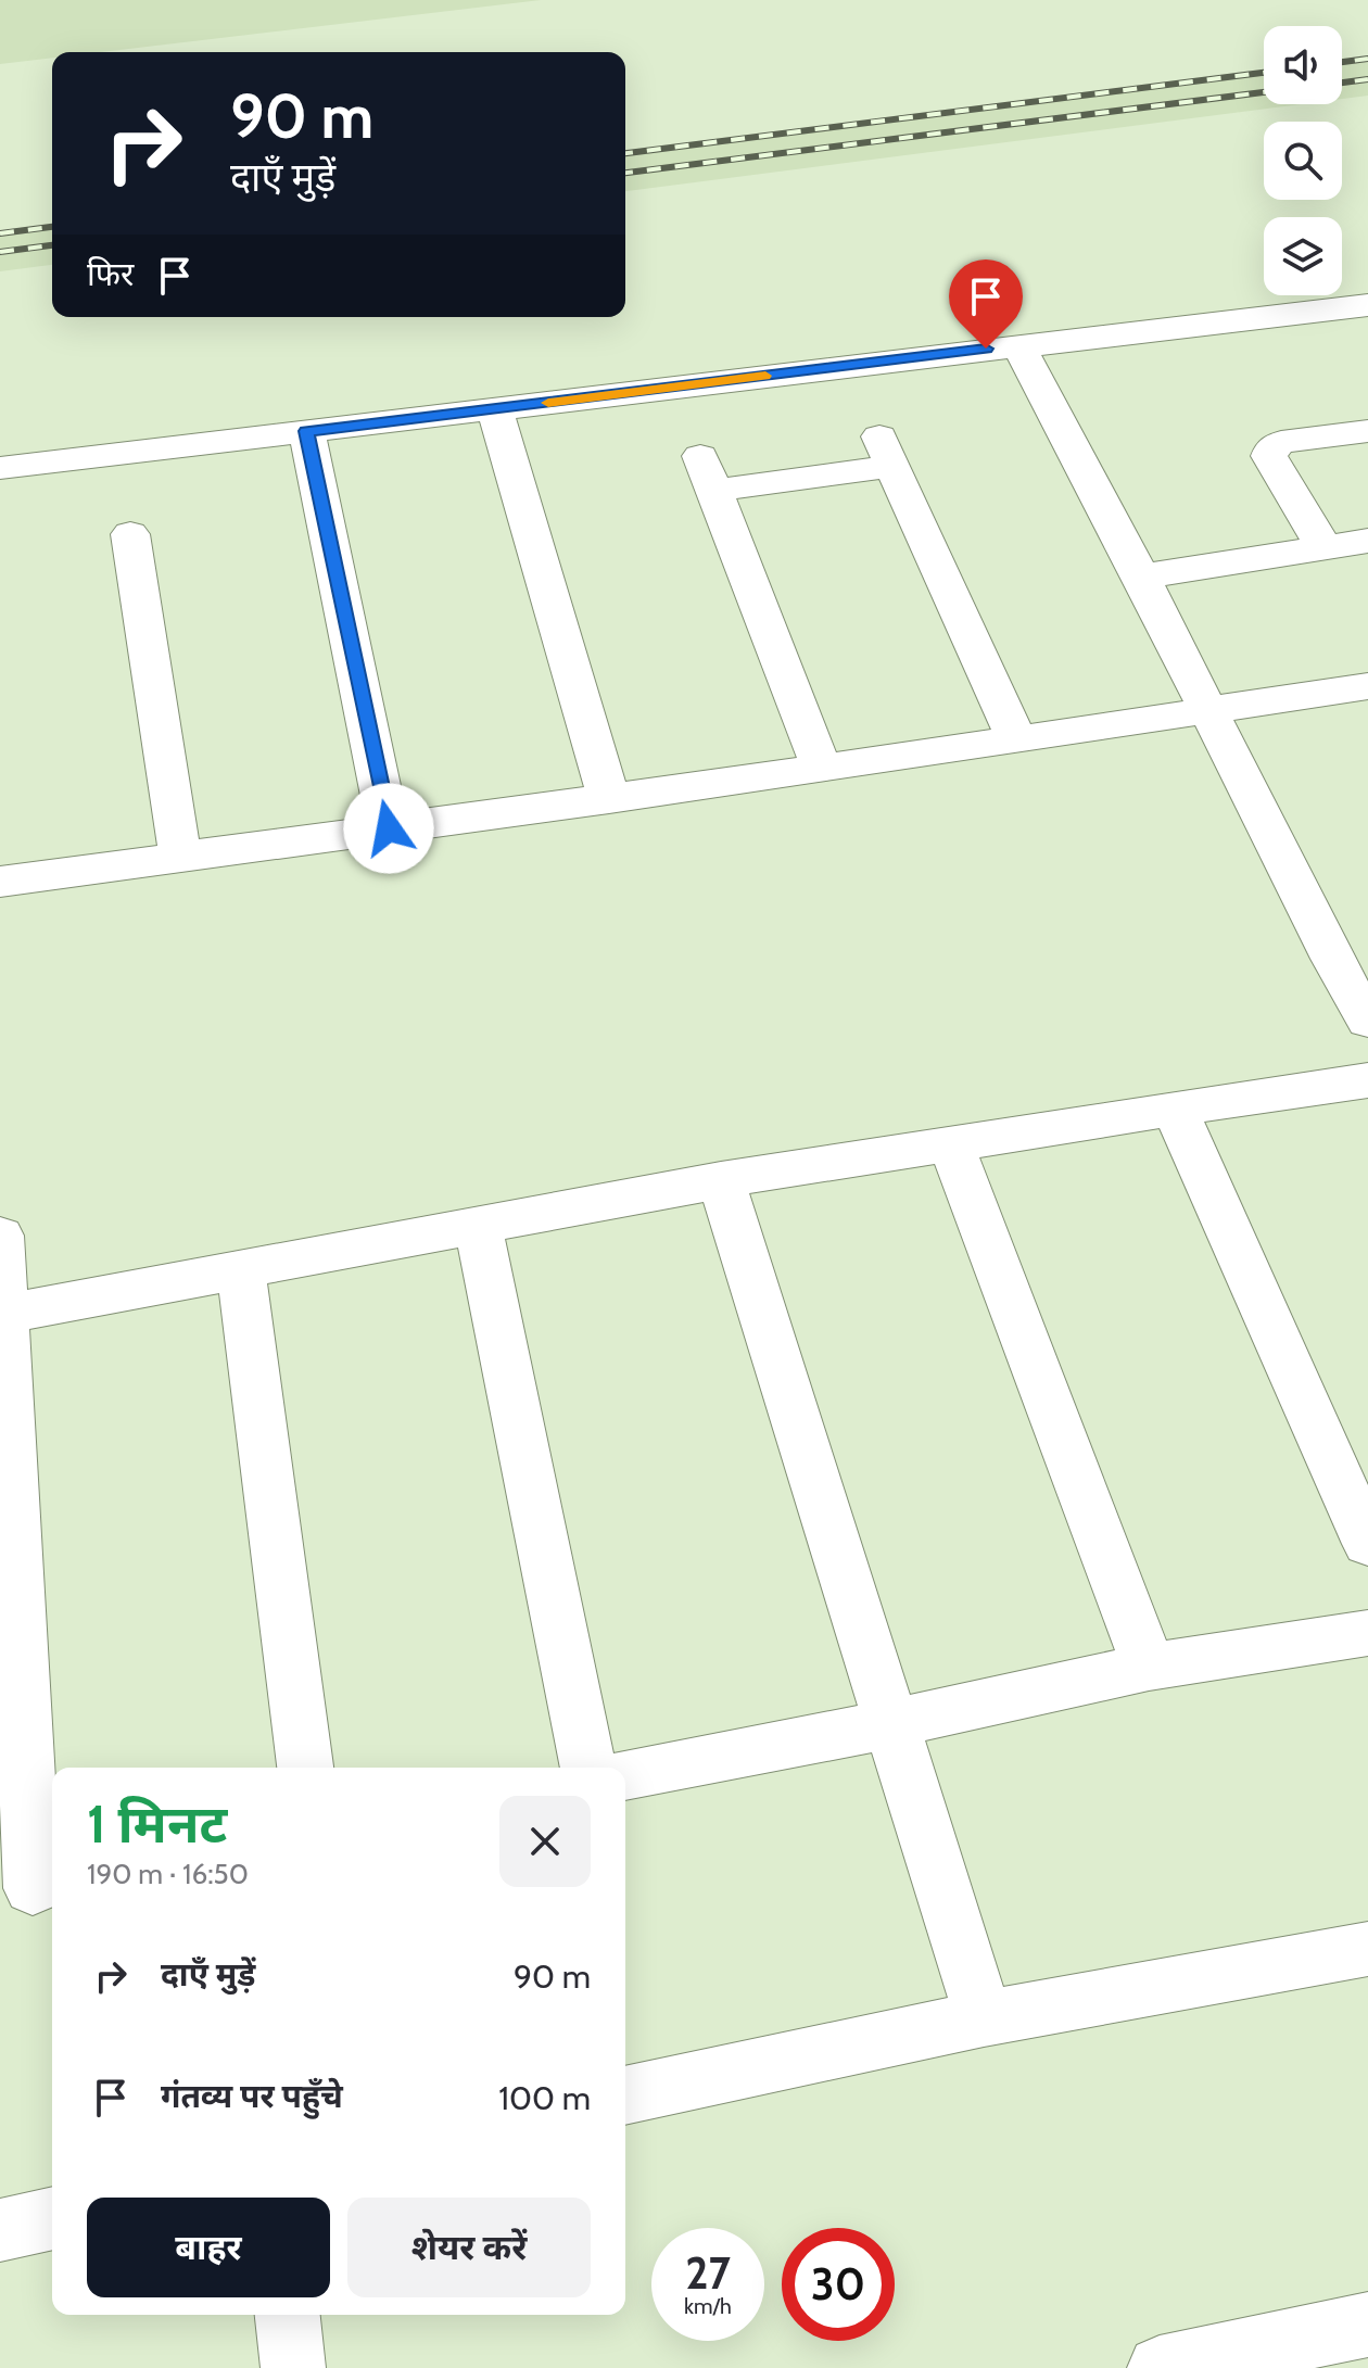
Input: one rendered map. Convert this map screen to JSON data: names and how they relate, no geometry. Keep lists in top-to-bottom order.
{
  "page": {
    "turn": ["90 m", "दाएँ मुड़ें"],
    "then": "फिर",
    "heading": ["1 मिनट", "190 m · 16:50"],
    "list": [
      {
        "name": "दाएँ मुड़ें",
        "value": "90 m"
      },
      {
        "name": "गंतव्य पर पहुँचे",
        "value": "100 m"
      }
    ],
    "buttons": ["बाहर", "शेयर करें"],
    "speed": "27 km/h",
    "limit": "30"
  }
}
